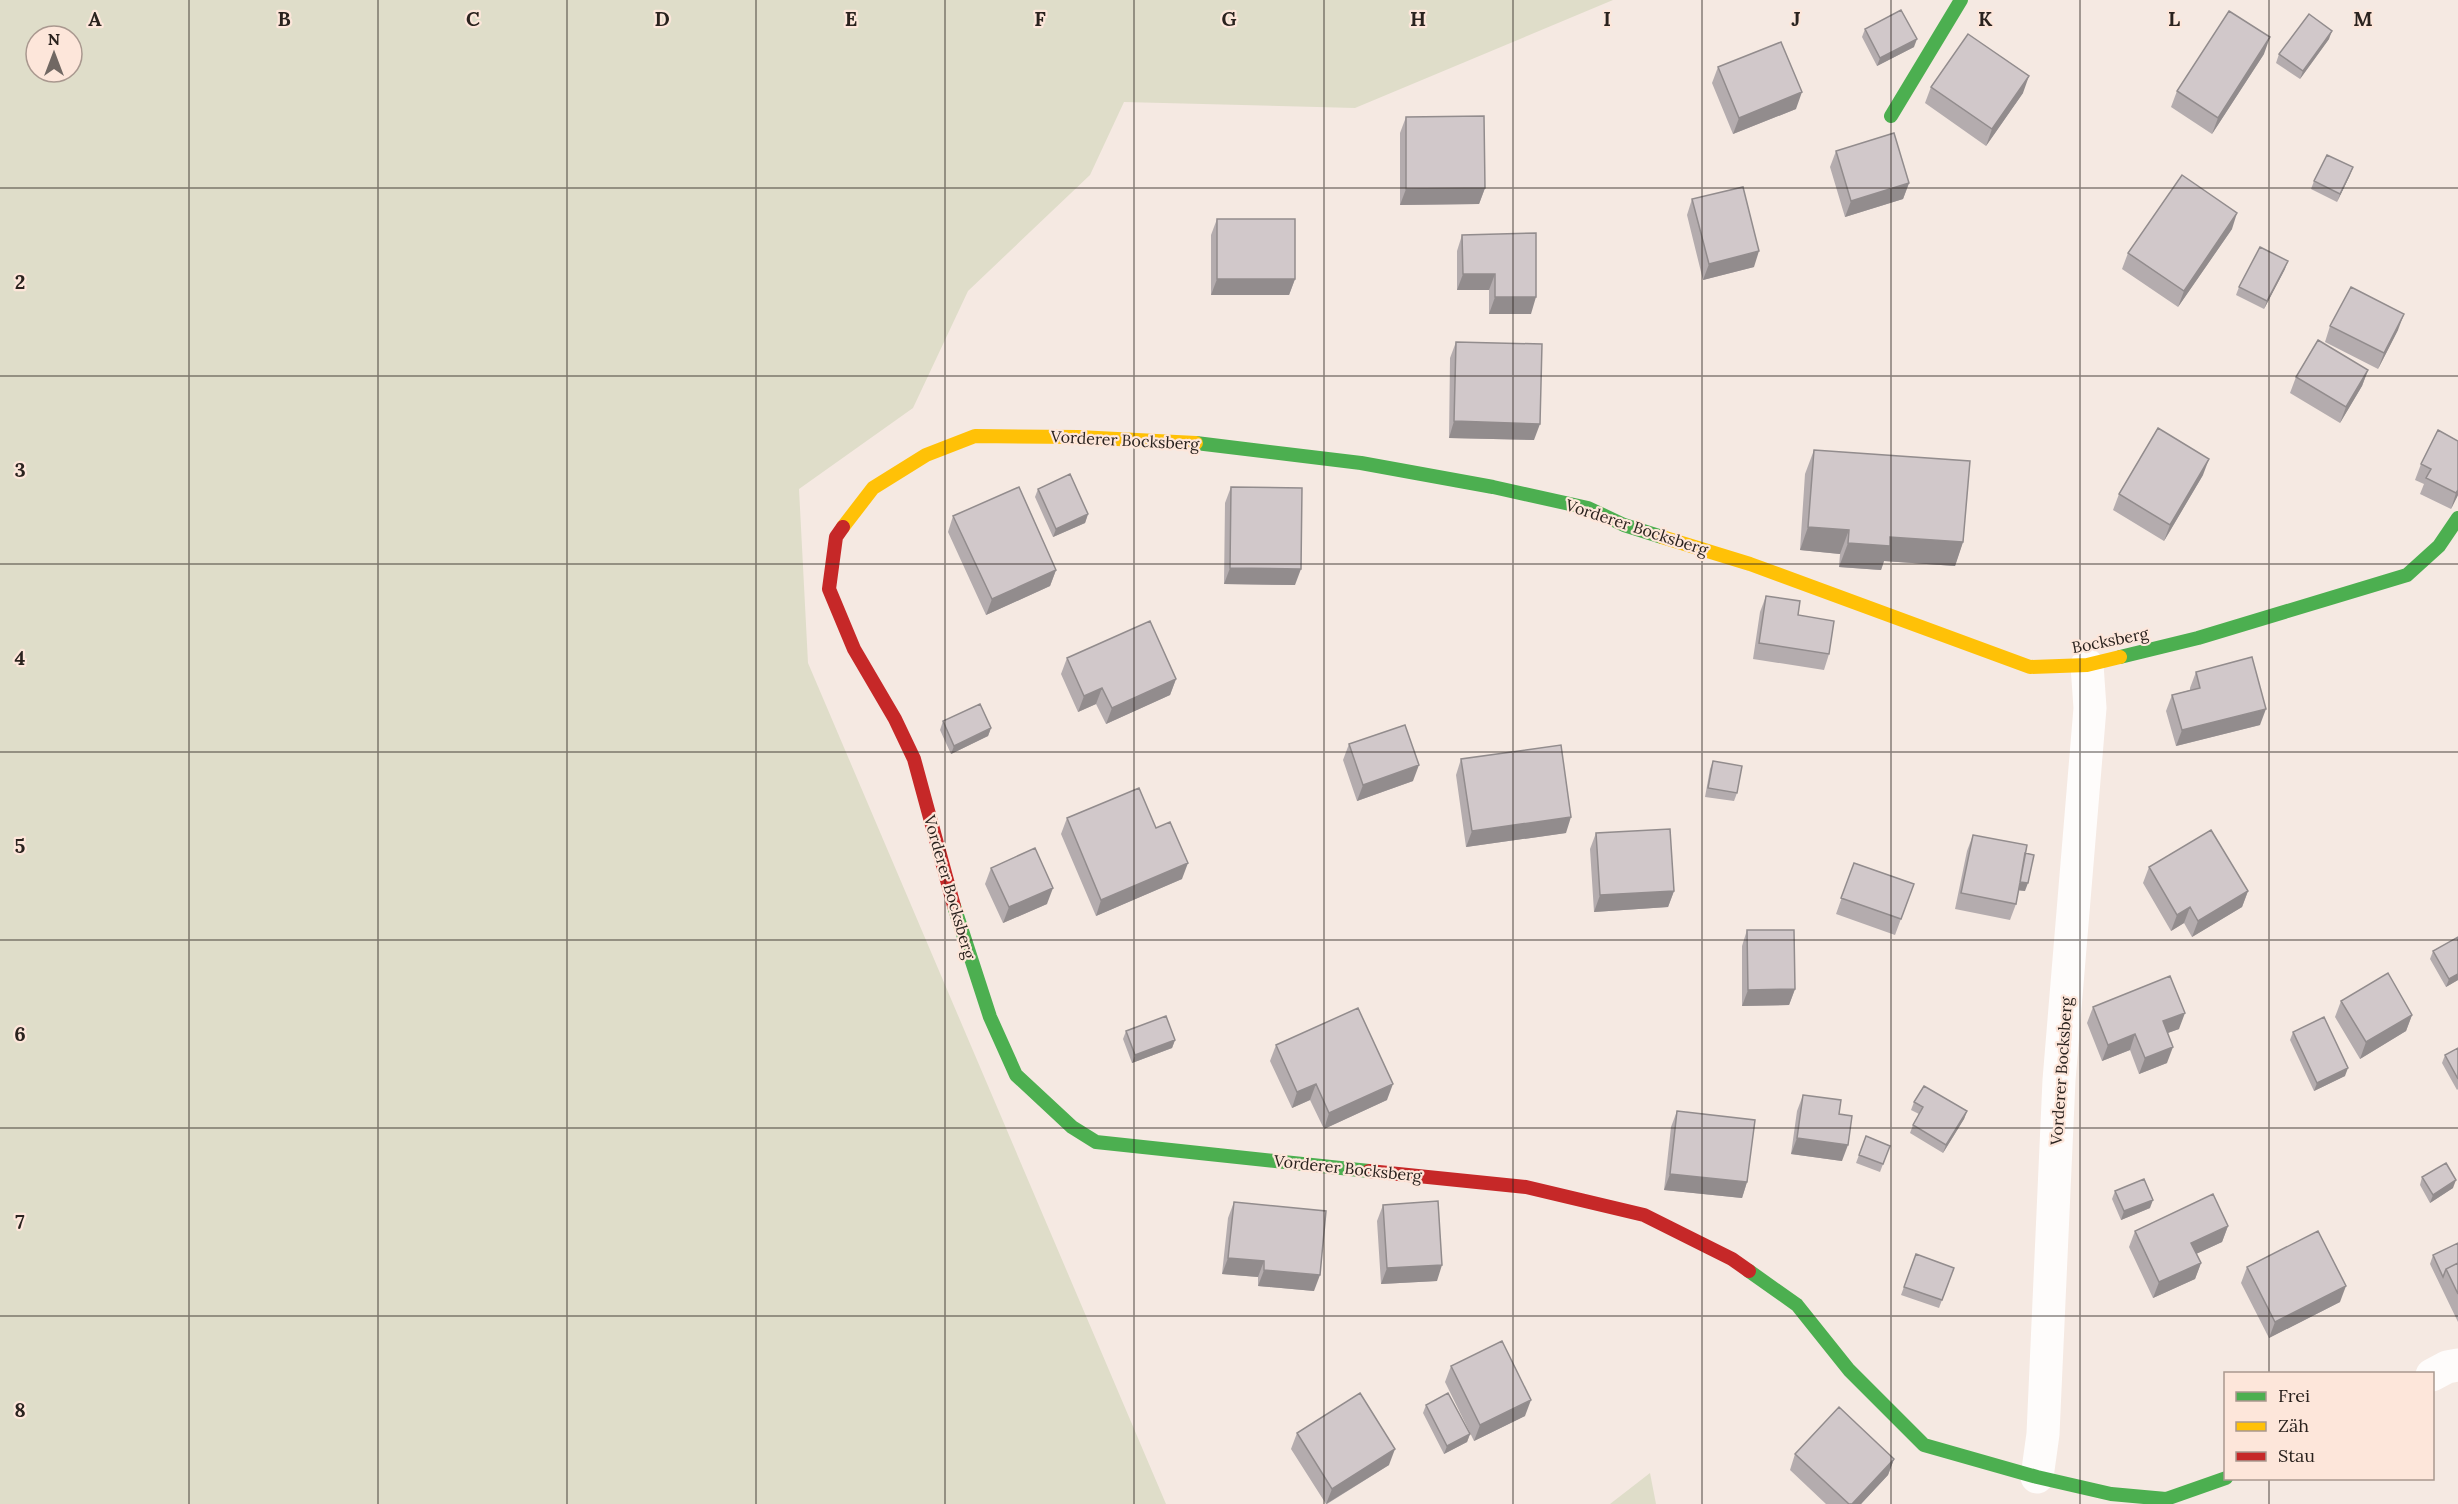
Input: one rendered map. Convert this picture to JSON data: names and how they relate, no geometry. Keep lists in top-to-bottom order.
{
  "streets": {
    "street": ["Vorderer Bocksberg", "Bocksberg"]
  },
  "crossings": [
    ["Vorderer Bocksberg", "Bocksberg"]
  ],
  "legend": ["Frei", "Zäh", "Stau"],
  "north": "top",
  "grid": {
    "columns": [
      "A",
      "B",
      "C",
      "D",
      "E",
      "F",
      "G",
      "H",
      "I",
      "J",
      "K",
      "L",
      "M"
    ],
    "rows": [
      "2",
      "3",
      "4",
      "5",
      "6",
      "7",
      "8"
    ]
  }
}
